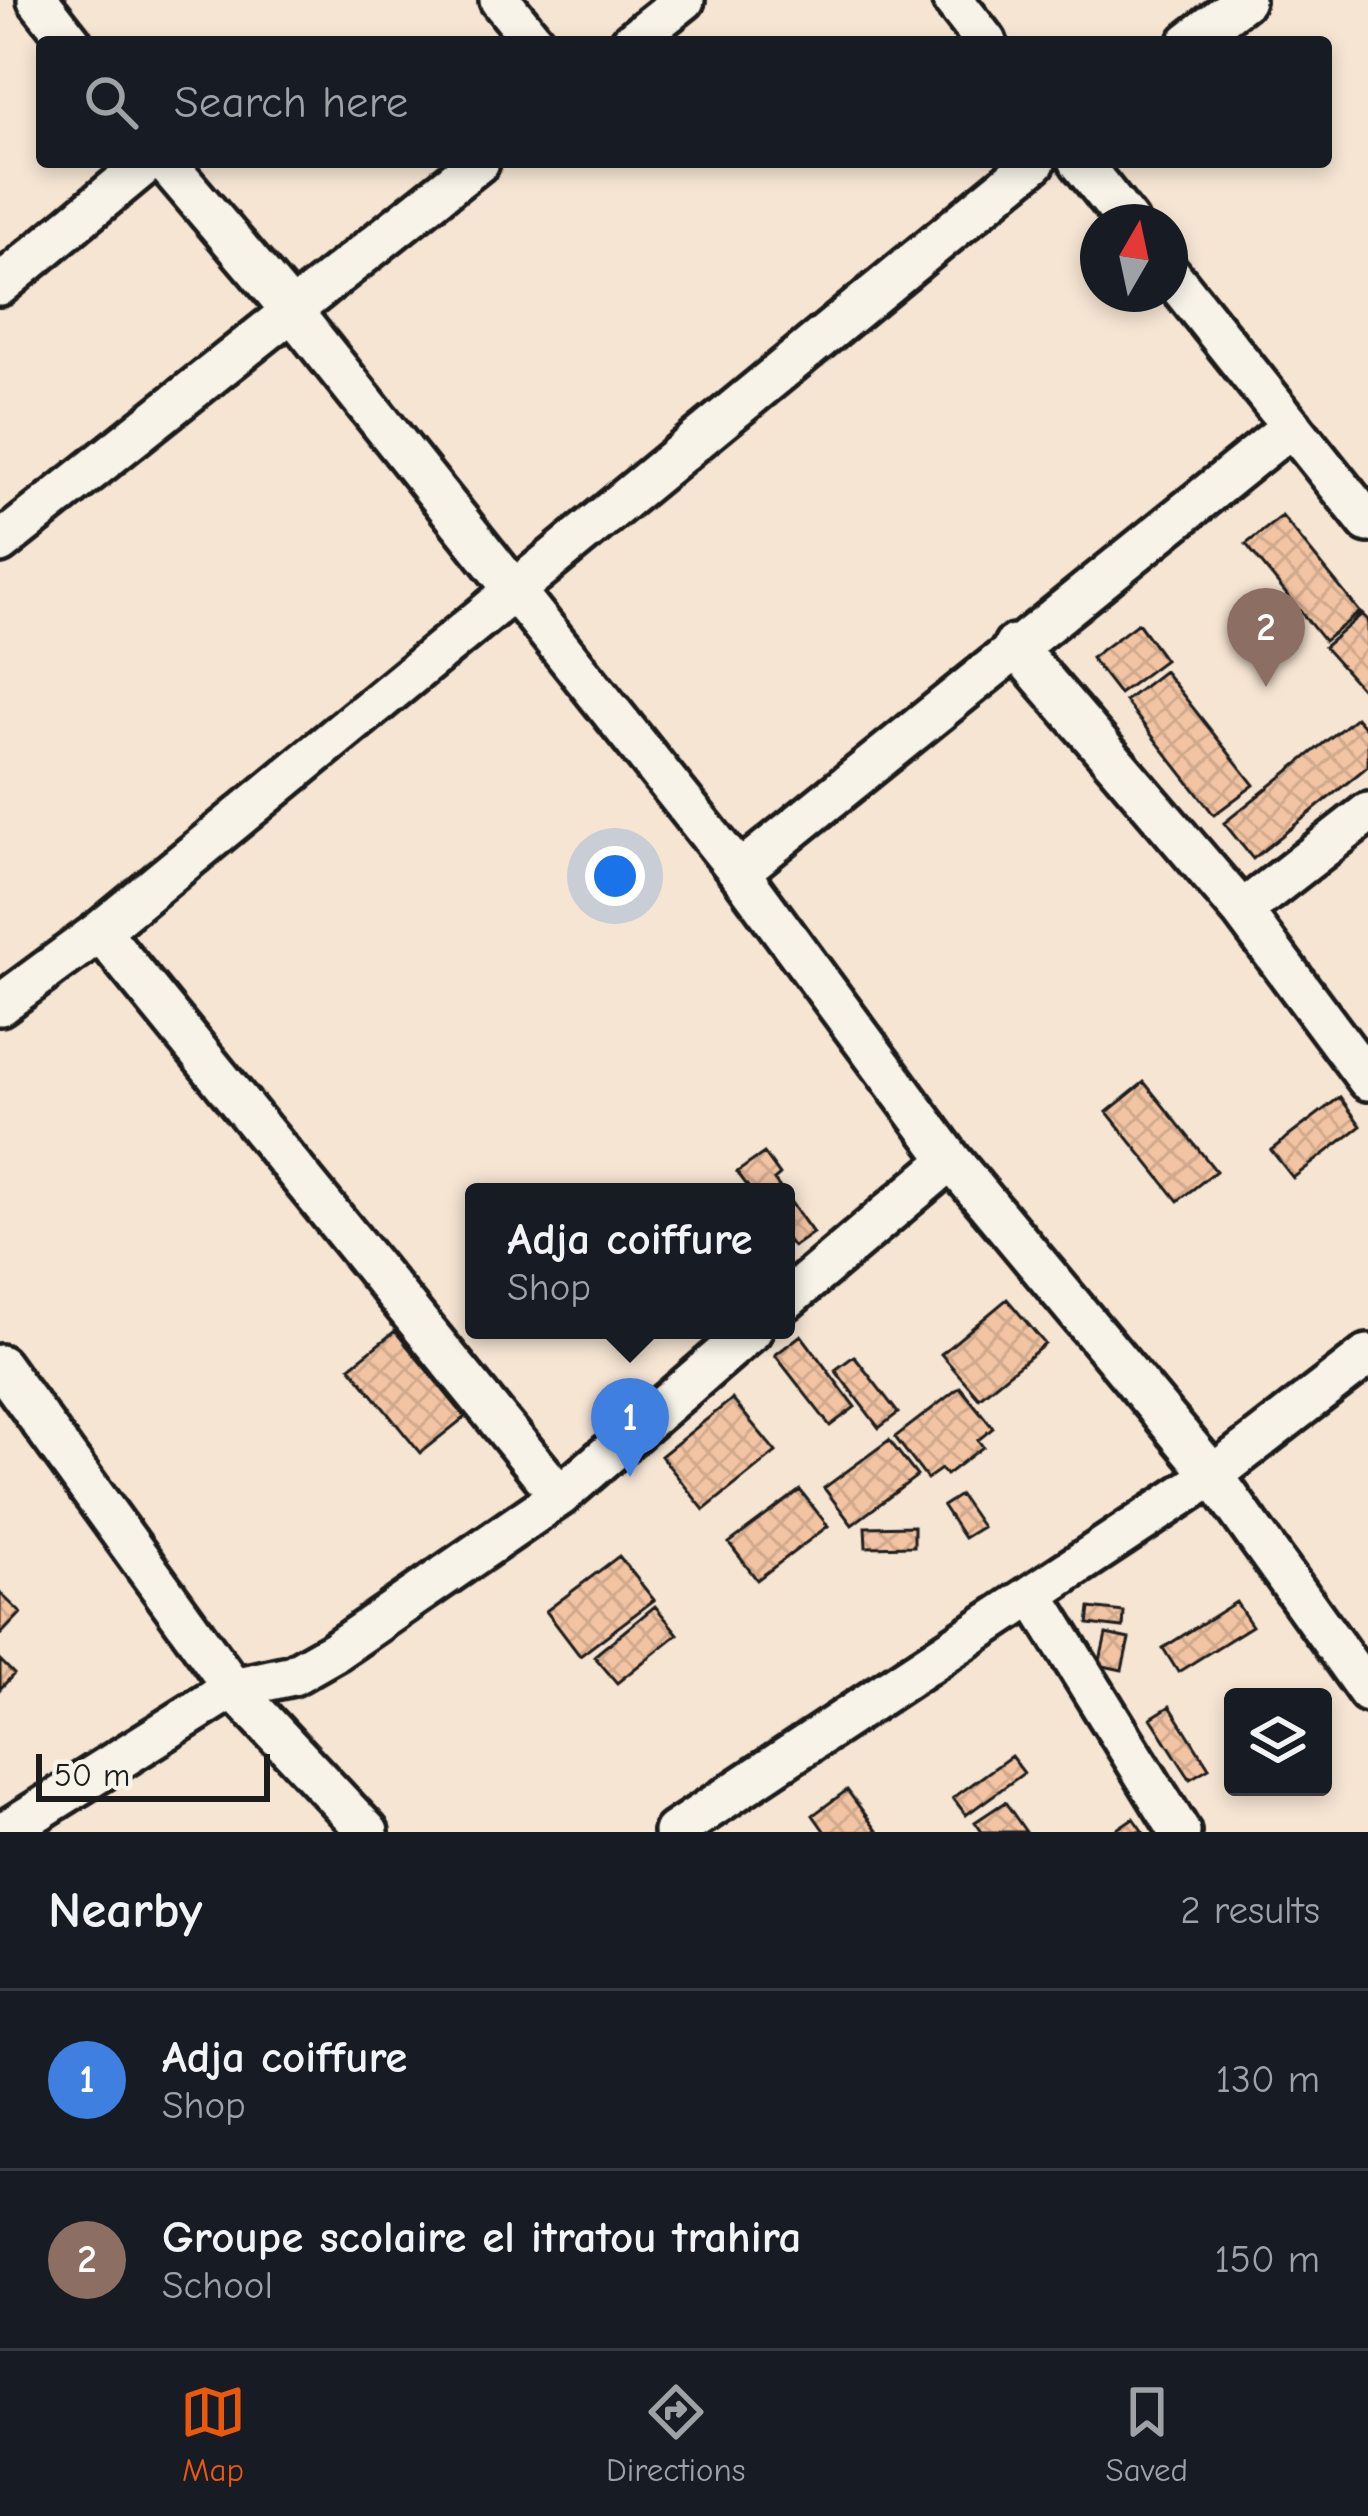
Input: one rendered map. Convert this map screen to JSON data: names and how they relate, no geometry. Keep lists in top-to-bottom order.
{
  "scale_bar": "50 m",
  "north": "top",
  "page": {
    "search": "Search here",
    "pins": ["2", "1"],
    "popup": ["Adja coiffure", "Shop"],
    "scale": "50 m",
    "heading": ["Nearby", "2 results"],
    "list": [
      {
        "mark": "1",
        "name": "Adja coiffure",
        "note": "Shop",
        "value": "130 m"
      },
      {
        "mark": "2",
        "name": "Groupe scolaire el itratou trahira",
        "note": "School",
        "value": "150 m"
      }
    ],
    "nav": ["Map", "Directions", "Saved"]
  }
}
